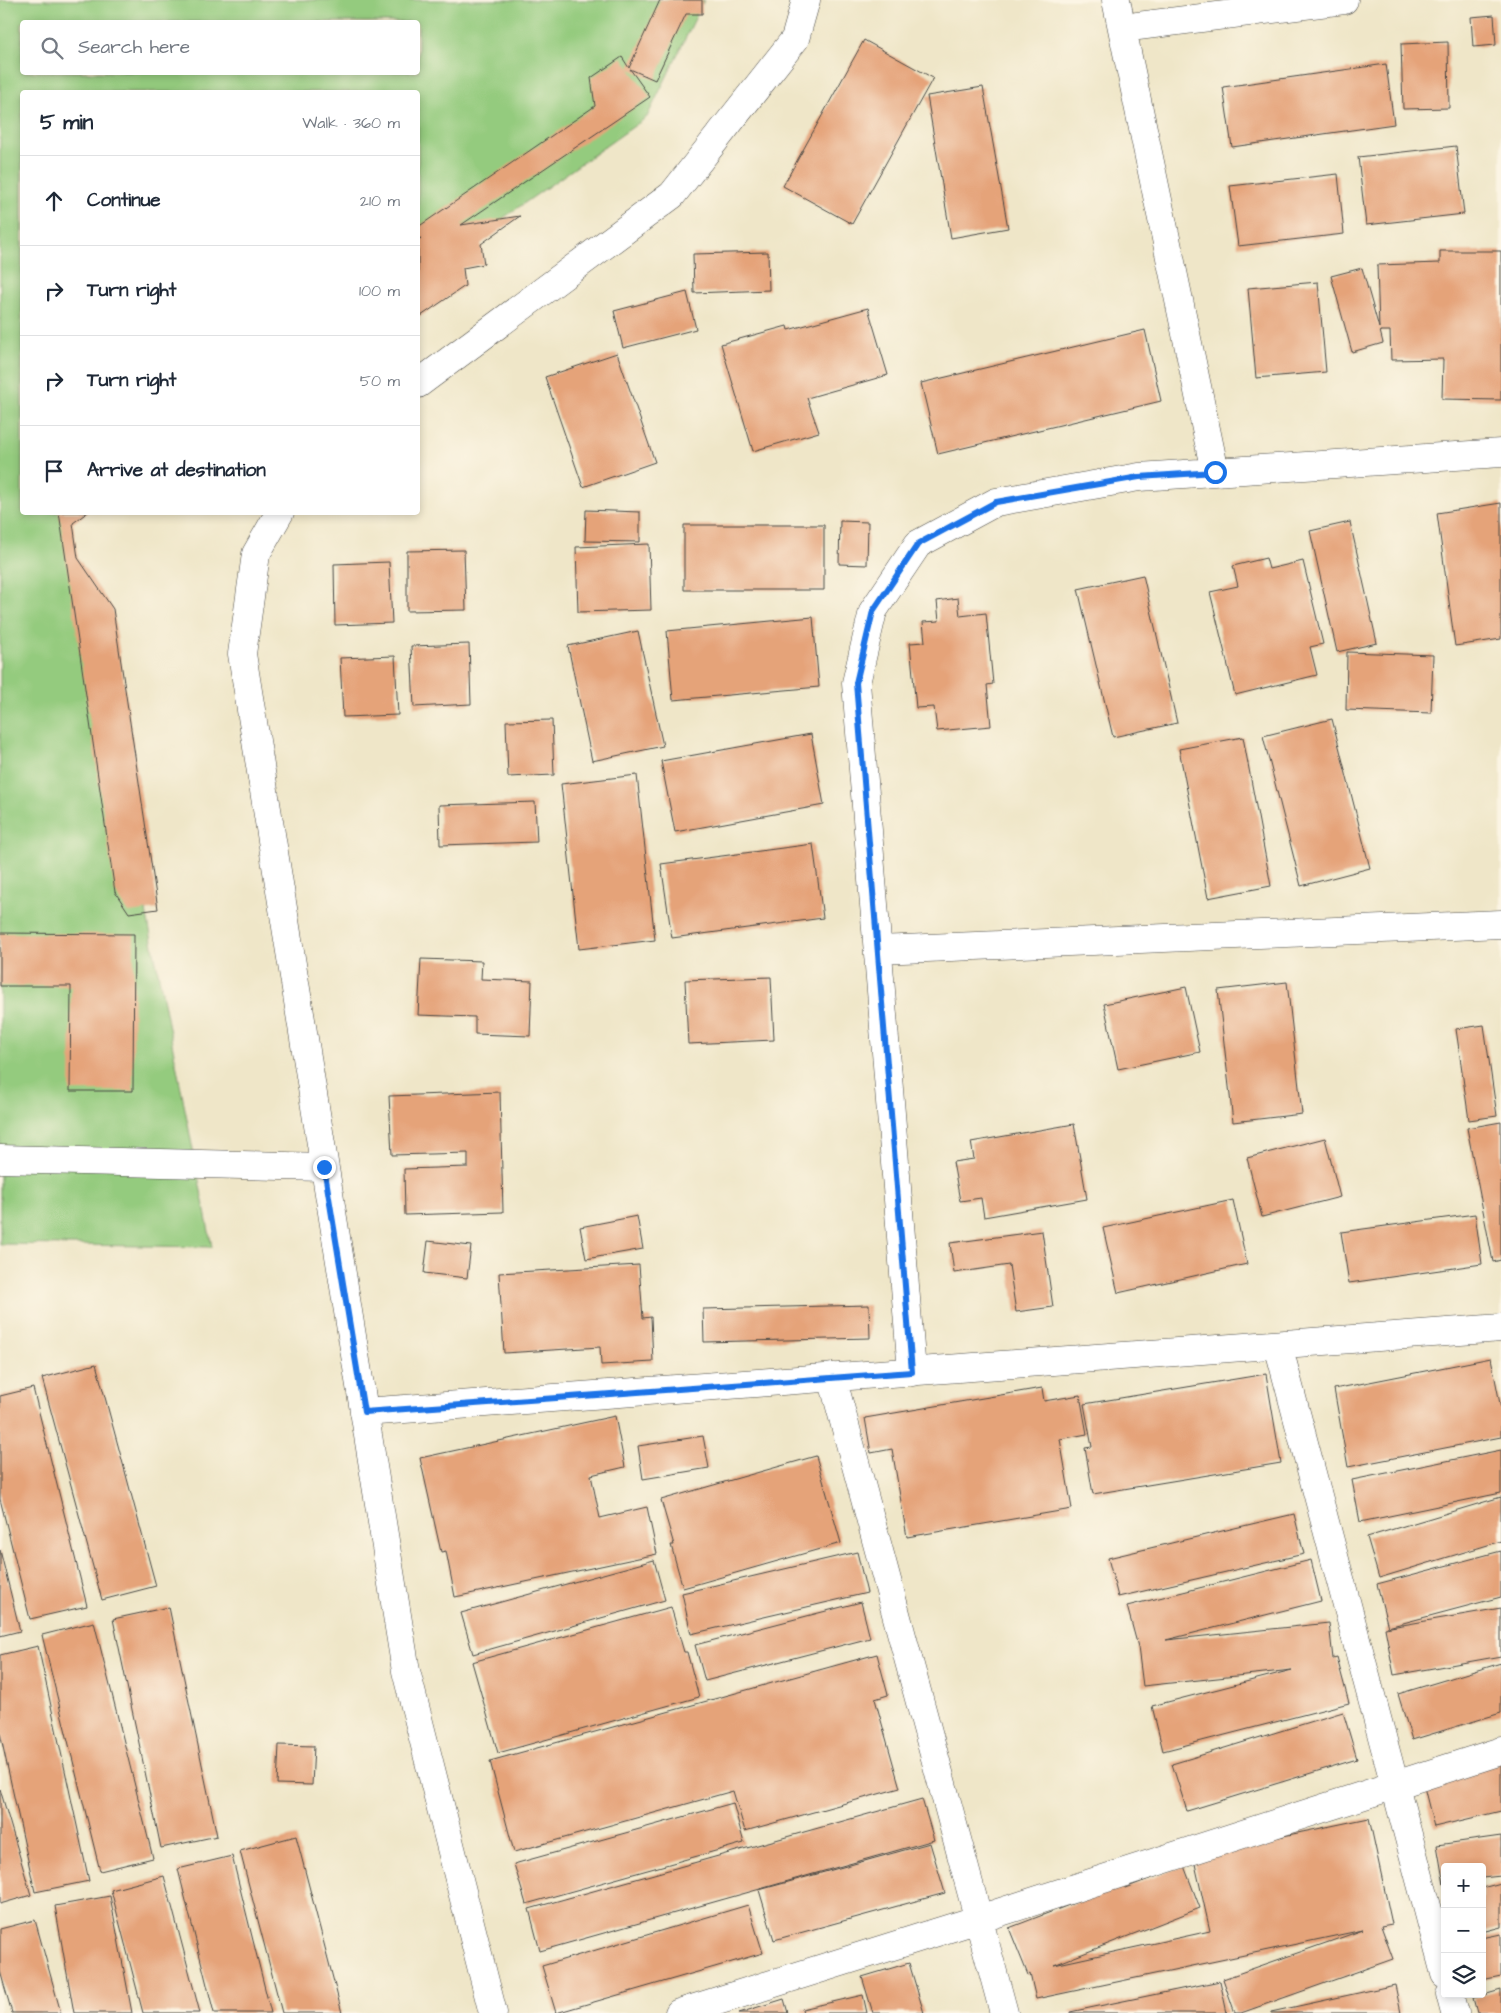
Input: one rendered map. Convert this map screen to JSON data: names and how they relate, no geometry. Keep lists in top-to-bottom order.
{
  "page": {
    "search": "Search here",
    "heading": ["5 min", "Walk · 360 m"],
    "list": [
      ["Continue", "210 m"],
      ["Turn right", "100 m"],
      ["Turn right", "50 m"],
      "Arrive at destination"
    ],
    "map_buttons": ["+", "−"]
  }
}
